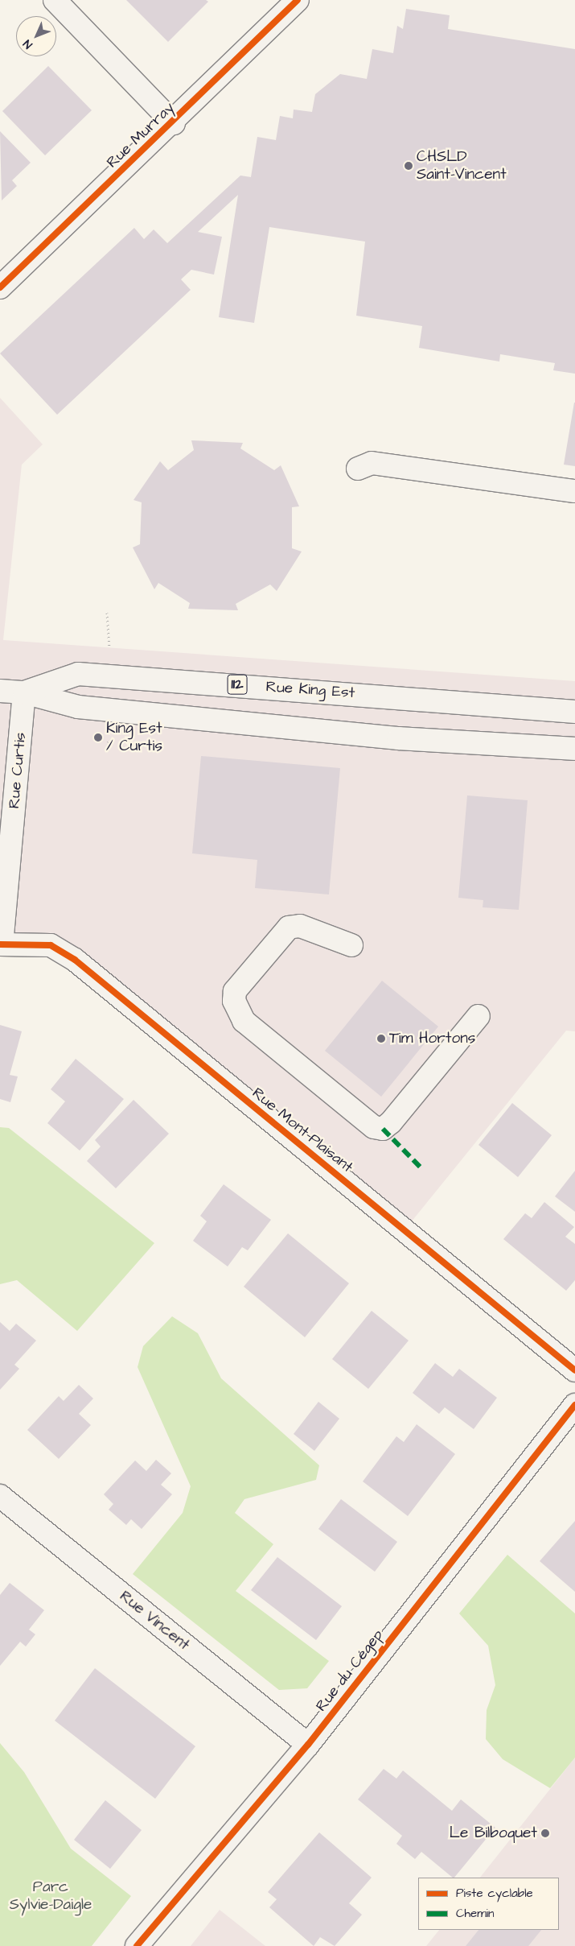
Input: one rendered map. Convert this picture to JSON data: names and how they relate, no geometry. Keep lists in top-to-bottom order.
{
  "streets": {
    "street": [
      "Rue Murray",
      "112",
      "Rue King Est",
      "Rue Curtis",
      "Rue Mont-Plaisant",
      "Rue Vincent",
      "Rue du Cégep"
    ]
  },
  "crossings": [
    ["Rue King Est", "Rue Curtis"],
    ["Rue Curtis", "Rue Mont-Plaisant"],
    ["Rue Vincent", "Rue du Cégep"]
  ],
  "parks": ["Parc Sylvie-Daigle"],
  "places": [
    "CHSLD Saint-Vincent",
    "King Est / Curtis",
    "Tim Hortons",
    "Le Bilboquet"
  ],
  "legend": ["Piste cyclable", "Chemin"],
  "north": "bottom left"
}
